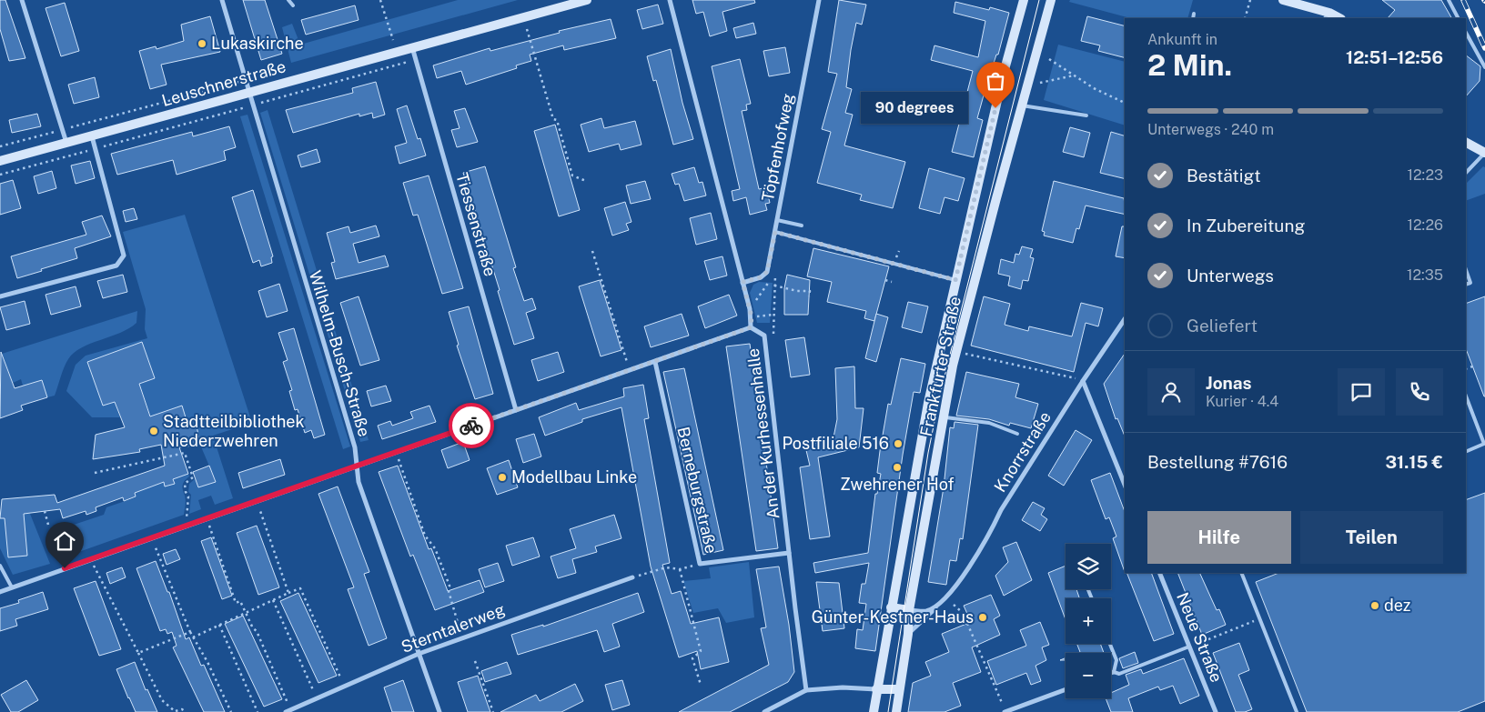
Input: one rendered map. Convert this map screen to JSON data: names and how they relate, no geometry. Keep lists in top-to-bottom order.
{
  "streets": {
    "main road": ["Leuschnerstraße", "Frankfurter Straße"],
    "street": [
      "Töpfenhofweg",
      "Tiessenstraße",
      "Wilhelm-Busch-Straße",
      "An der Kurhessenhalle",
      "Knorrstraße",
      "Berneburgstraße",
      "Sterntalerweg",
      "Neue Straße"
    ]
  },
  "crossings": [
    ["Leuschnerstraße", "Tiessenstraße"],
    ["Leuschnerstraße", "Wilhelm-Busch-Straße"],
    ["Töpfenhofweg", "An der Kurhessenhalle"],
    ["Wilhelm-Busch-Straße", "Sterntalerweg"],
    ["Frankfurter Straße", "Knorrstraße"],
    ["An der Kurhessenhalle", "Berneburgstraße"]
  ],
  "places": [
    "Lukaskirche",
    "90 degrees",
    "Stadtteilbibliothek Niederzwehren",
    "Postfiliale 516",
    "Zwehrener Hof",
    "Modellbau Linke",
    "dez",
    "Günter-Kestner-Haus"
  ],
  "page": {
    "heading": ["2 Min.", "Ankunft in", "12:51–12:56"],
    "panel": [
      "Jonas",
      "Kurier · 4.4",
      "Bestellung #7616",
      "31.15 €"
    ],
    "bubble": "90 degrees",
    "bar": "Unterwegs · 240 m",
    "list": [
      ["Bestätigt", "12:23"],
      ["In Zubereitung", "12:26"],
      ["Unterwegs", "12:35"],
      "Geliefert"
    ],
    "buttons": ["Hilfe", "Teilen"],
    "map_buttons": ["+", "−"]
  }
}
